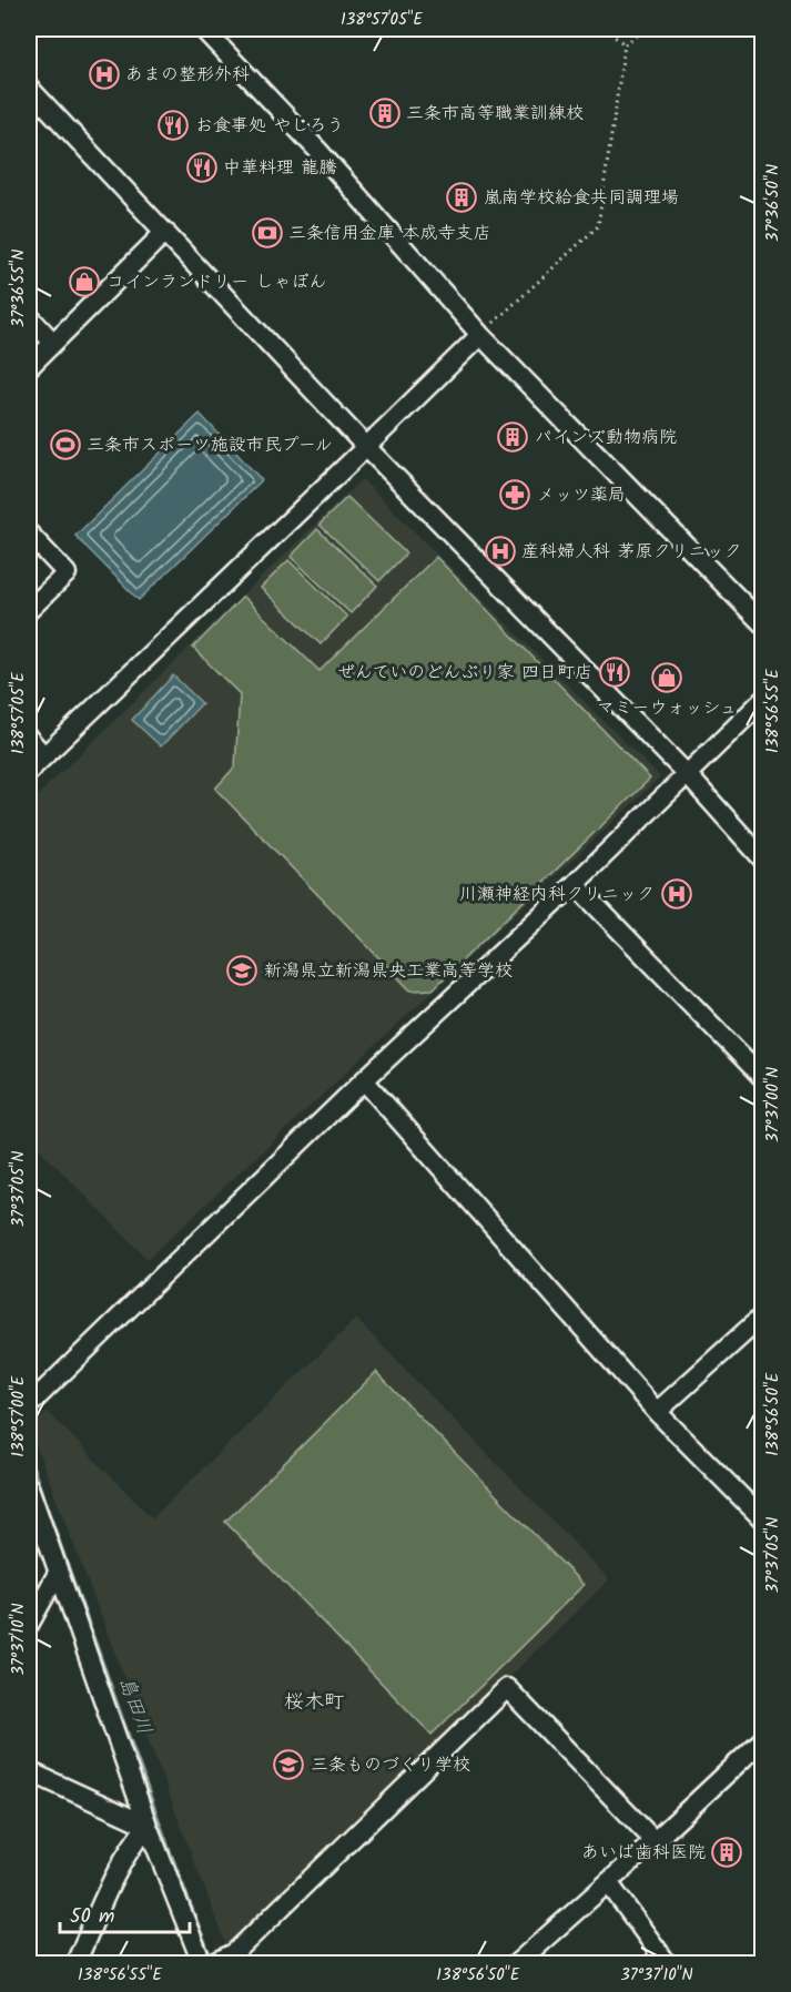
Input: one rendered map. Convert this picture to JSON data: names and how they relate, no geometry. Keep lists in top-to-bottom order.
{
  "districts": ["桜木町"],
  "water": ["島田川"],
  "places": {
    "hospital": ["あまの整形外科", "産科婦人科 茅原クリニック", "川瀬神経内科クリニック"],
    "building": [
      "三条市高等職業訓練校",
      "嵐南学校給食共同調理場",
      "パインズ動物病院",
      "あいば歯科医院"
    ],
    "restaurant": ["お食事処 やじろう", "中華料理 龍騰", "ぜんていのどんぶり家 四日町店"],
    "bank": ["三条信用金庫 本成寺支店"],
    "shop": ["コインランドリー しゃぼん", "マミーウォッシュ"],
    "sports": ["三条市スポーツ施設市民プール"],
    "pharmacy": ["メッツ薬局"],
    "school or university": ["新潟県立新潟県央工業高等学校", "三条ものづくり学校"]
  },
  "scale_bar": "50 m",
  "coordinates": [
    "138°57'05\"E",
    "37°36'50\"N",
    "37°36'55\"N",
    "138°56'55\"E",
    "37°37'00\"N",
    "37°37'05\"N",
    "138°56'50\"E",
    "138°57'00\"E",
    "37°37'10\"N"
  ]
}
